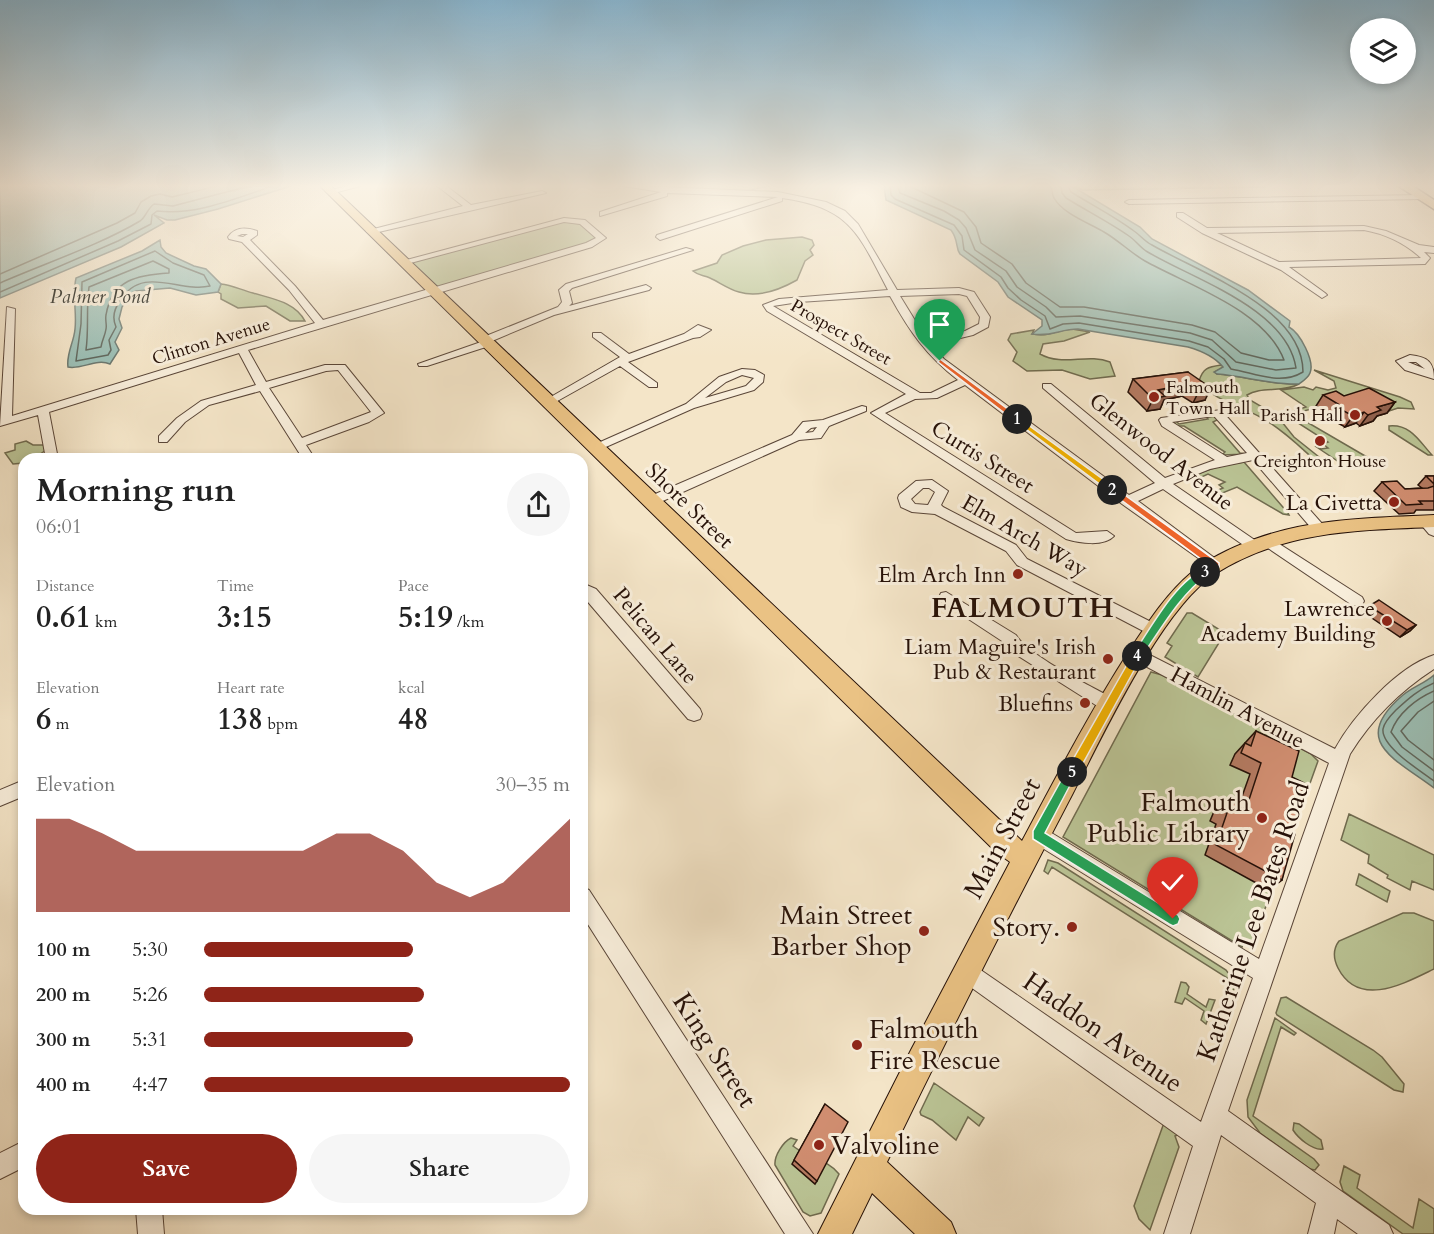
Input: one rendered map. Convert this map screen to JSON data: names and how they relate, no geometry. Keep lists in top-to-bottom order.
{
  "streets": {
    "main road": ["Shore Street", "Main Street"],
    "street": [
      "Prospect Street",
      "Clinton Avenue",
      "Glenwood Avenue",
      "Curtis Street",
      "Elm Arch Way",
      "Pelican Lane",
      "Hamlin Avenue",
      "Katherine Lee Bates Road",
      "Haddon Avenue",
      "King Street"
    ]
  },
  "crossings": [
    ["Prospect Street", "Curtis Street"],
    ["Clinton Avenue", "Shore Street"],
    ["Glenwood Avenue", "Main Street"],
    ["Shore Street", "Main Street"],
    ["Elm Arch Way", "Main Street"],
    ["Hamlin Avenue", "Main Street"],
    ["Hamlin Avenue", "Katherine Lee Bates Road"],
    ["Main Street", "Haddon Avenue"],
    ["Katherine Lee Bates Road", "Haddon Avenue"]
  ],
  "districts": ["FALMOUTH"],
  "water": ["Palmer Pond"],
  "places": [
    "Falmouth Town Hall",
    "Parish Hall",
    "Creighton House",
    "La Civetta",
    "Elm Arch Inn",
    "Lawrence Academy Building",
    "Liam Maguire's Irish Pub & Restaurant",
    "Bluefins",
    "Falmouth Public Library",
    "Story.",
    "Main Street Barber Shop",
    "Falmouth Fire Rescue",
    "Valvoline"
  ],
  "page": {
    "pins": [
      "1",
      "2",
      "3",
      "4",
      "5"
    ],
    "heading": ["Morning run", "06:01"],
    "stats": [
      ["Distance", "0.61 km"],
      ["Time", "3:15"],
      ["Pace", "5:19 /km"],
      ["Elevation", "6 m"],
      ["Heart rate", "138 bpm"],
      ["kcal", "48"]
    ],
    "chart": ["Elevation", "30–35 m"],
    "list": [
      {
        "name": "100 m",
        "note": "5:30"
      },
      {
        "name": "200 m",
        "note": "5:26"
      },
      {
        "name": "300 m",
        "note": "5:31"
      },
      {
        "name": "400 m",
        "note": "4:47"
      }
    ],
    "buttons": ["Save", "Share"]
  }
}
